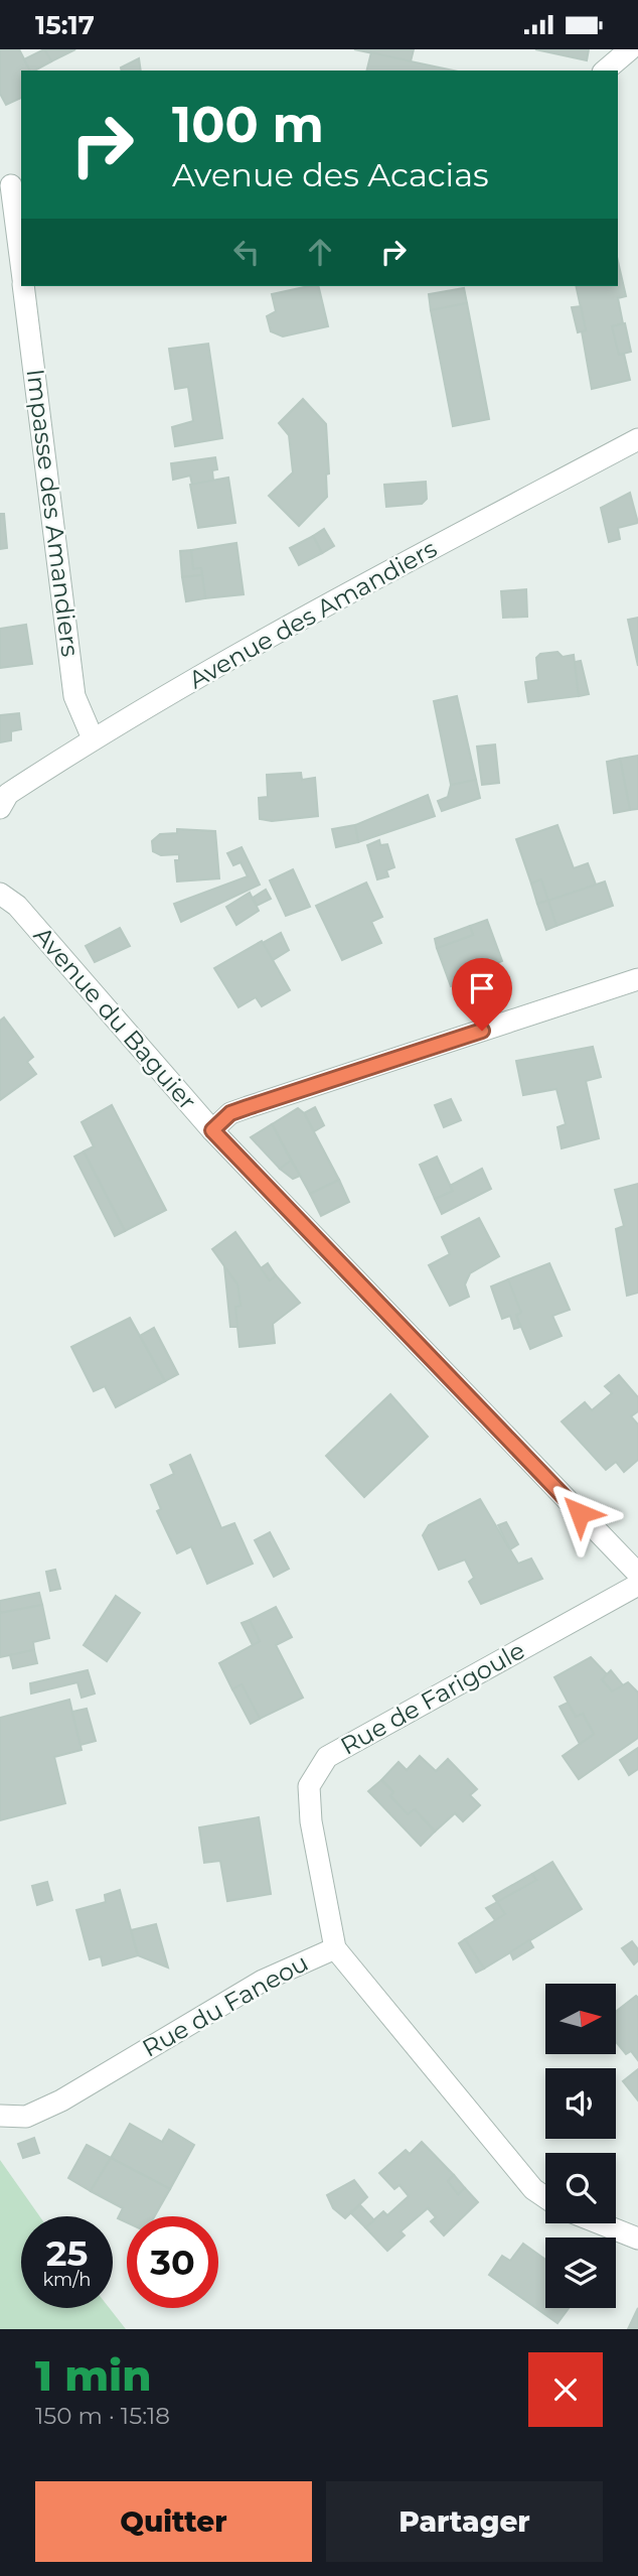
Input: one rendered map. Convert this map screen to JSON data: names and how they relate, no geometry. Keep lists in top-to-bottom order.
{
  "streets": {
    "street": [
      "Impasse des Amandiers",
      "Avenue des Amandiers",
      "Avenue du Baguier",
      "Rue de Farigoule",
      "Rue du Faneou"
    ]
  },
  "crossings": [
    ["Impasse des Amandiers", "Avenue des Amandiers"],
    ["Rue de Farigoule", "Rue du Faneou"]
  ],
  "north": "right",
  "page": {
    "status": "15:17",
    "turn": ["100 m", "Avenue des Acacias"],
    "speed": "25 km/h",
    "limit": "30",
    "heading": ["1 min", "150 m · 15:18"],
    "buttons": ["Quitter", "Partager"]
  }
}
